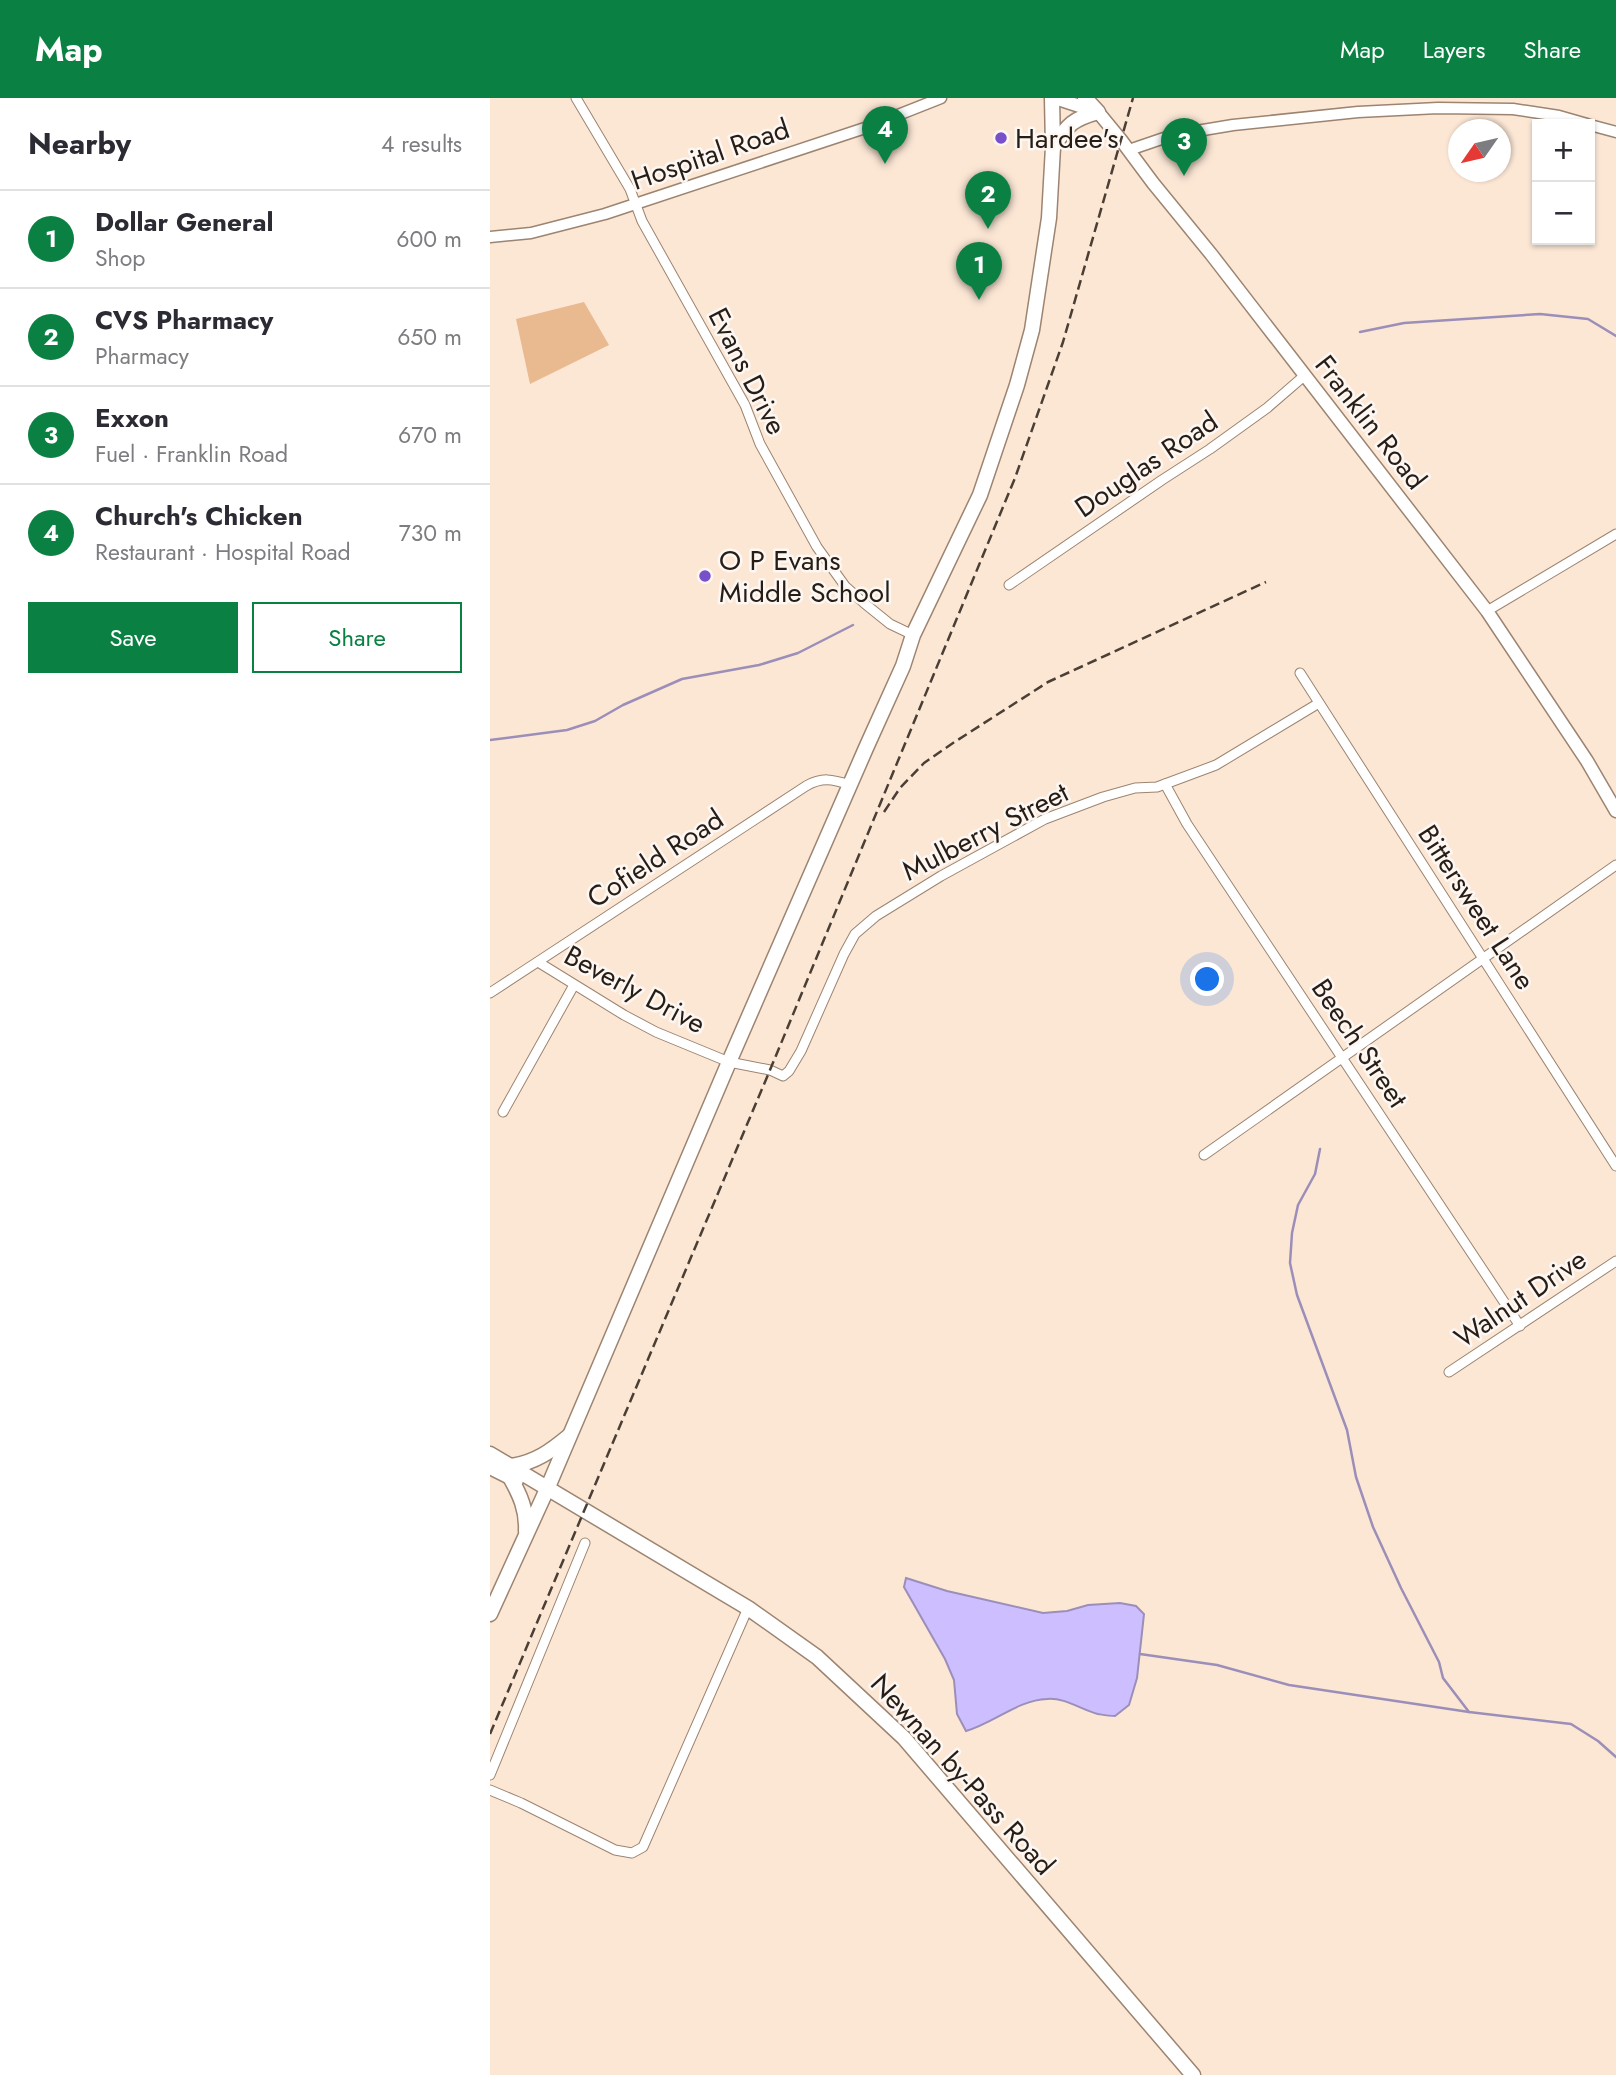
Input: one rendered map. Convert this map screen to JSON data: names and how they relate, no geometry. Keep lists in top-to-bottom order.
{
  "streets": {
    "main road": ["Franklin Road", "Newnan by-Pass Road"],
    "street": [
      "Hospital Road",
      "Evans Drive",
      "Douglas Road",
      "Mulberry Street",
      "Cofield Road",
      "Bittersweet Lane",
      "Beverly Drive",
      "Beech Street",
      "Walnut Drive"
    ]
  },
  "crossings": [
    ["Hospital Road", "Evans Drive"],
    ["Franklin Road", "Douglas Road"],
    ["Mulberry Street", "Bittersweet Lane"],
    ["Mulberry Street", "Beverly Drive"],
    ["Mulberry Street", "Beech Street"],
    ["Cofield Road", "Beverly Drive"],
    ["Beech Street", "Walnut Drive"]
  ],
  "places": ["Hardee's", "O P Evans Middle School"],
  "north": "bottom left",
  "page": {
    "header": "Map",
    "nav": ["Map", "Layers", "Share"],
    "heading": ["Nearby", "4 results"],
    "pins": [
      "4",
      "3",
      "2",
      "1"
    ],
    "map_buttons": ["+", "−"],
    "list": [
      {
        "mark": "1",
        "name": "Dollar General",
        "note": "Shop",
        "value": "600 m"
      },
      {
        "mark": "2",
        "name": "CVS Pharmacy",
        "note": "Pharmacy",
        "value": "650 m"
      },
      {
        "mark": "3",
        "name": "Exxon",
        "note": "Fuel · Franklin Road",
        "value": "670 m"
      },
      {
        "mark": "4",
        "name": "Church's Chicken",
        "note": "Restaurant · Hospital Road",
        "value": "730 m"
      }
    ],
    "buttons": ["Save", "Share"]
  }
}
